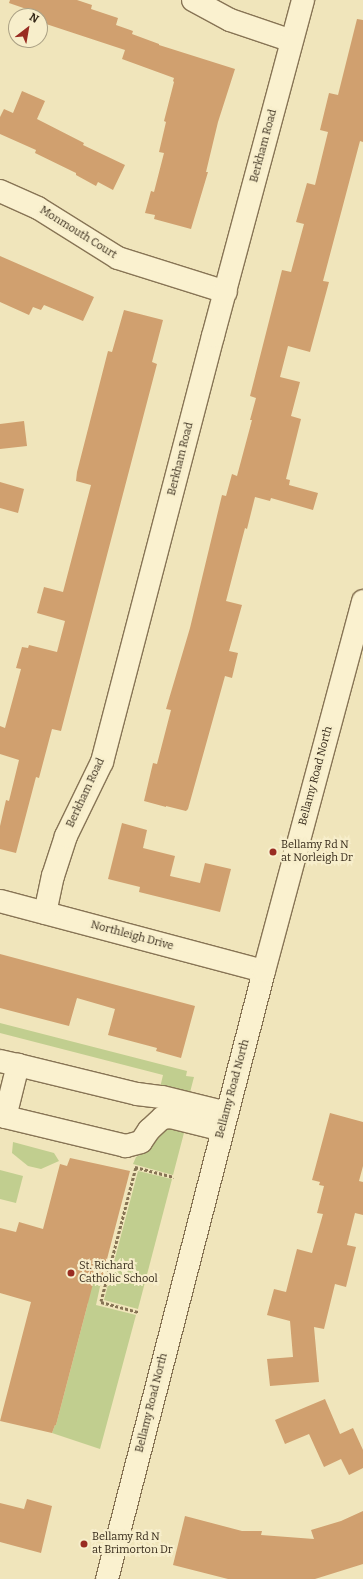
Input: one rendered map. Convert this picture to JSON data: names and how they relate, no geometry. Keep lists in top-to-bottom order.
{
  "streets": {
    "street": [
      "Berkham Road",
      "Monmouth Court",
      "Bellamy Road North",
      "Northleigh Drive"
    ]
  },
  "crossings": [
    ["Berkham Road", "Monmouth Court"],
    ["Berkham Road", "Northleigh Drive"],
    ["Bellamy Road North", "Northleigh Drive"]
  ],
  "places": ["Bellamy Rd N at Norleigh Dr", "St. Richard Catholic School", "Bellamy Rd N at Brimorton Dr"],
  "north": "top right"
}
